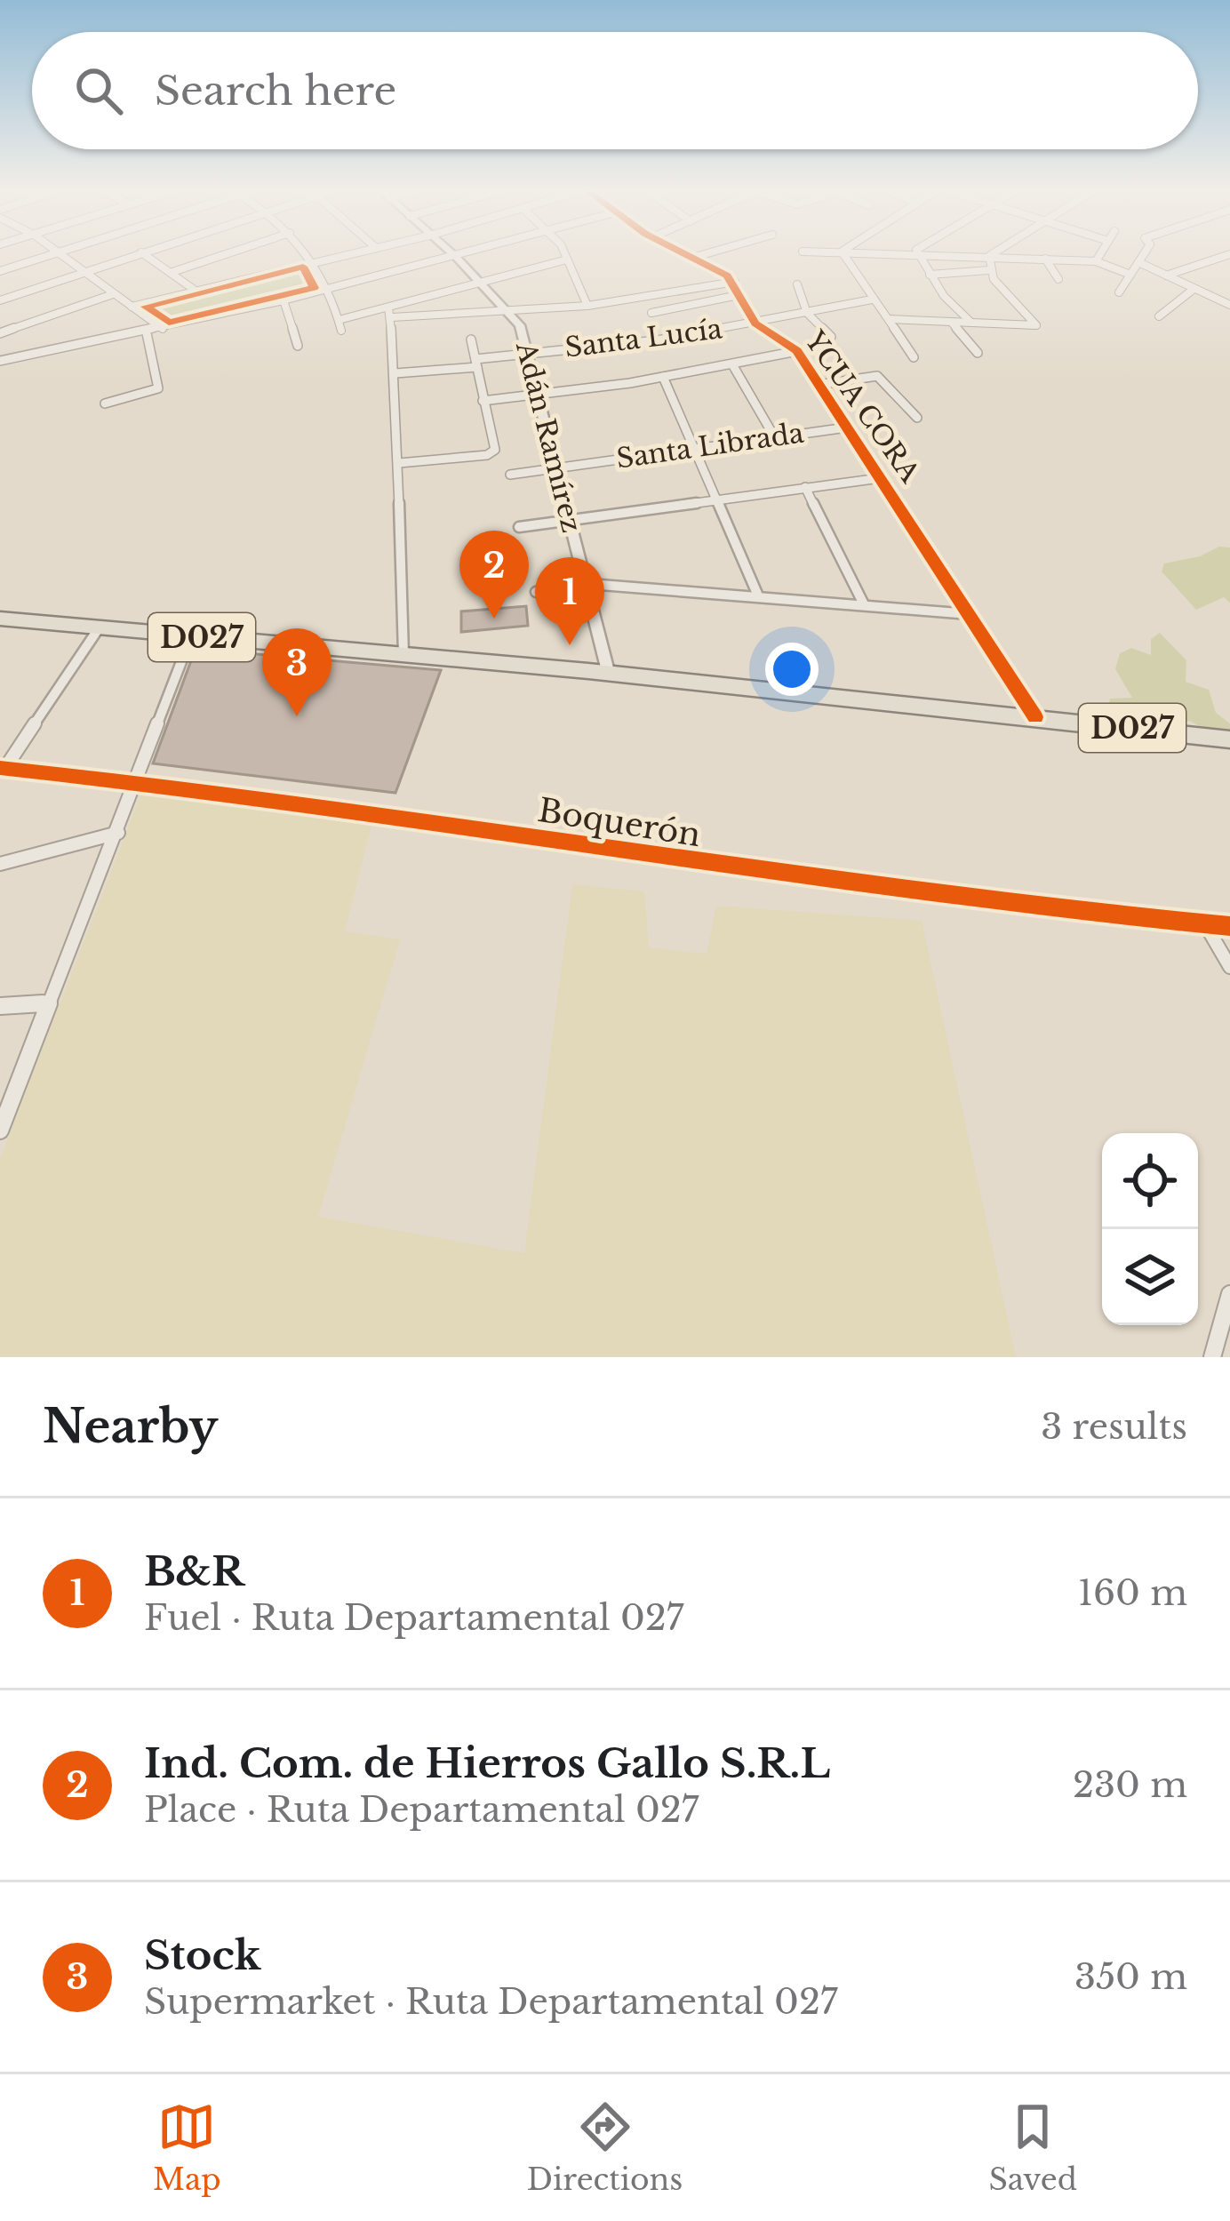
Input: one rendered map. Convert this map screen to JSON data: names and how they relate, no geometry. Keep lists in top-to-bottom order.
{
  "streets": {
    "main road": ["D027"],
    "street": [
      "Santa Lucía",
      "YCUA CORA",
      "Adán Ramírez",
      "Santa Librada",
      "Boquerón"
    ]
  },
  "crossings": [
    ["Santa Lucía", "YCUA CORA"],
    ["Santa Lucía", "Adán Ramírez"],
    ["YCUA CORA", "Santa Librada"],
    ["YCUA CORA", "D027"],
    ["Adán Ramírez", "Santa Librada"],
    ["Adán Ramírez", "D027"]
  ],
  "page": {
    "search": "Search here",
    "pins": ["2", "1", "3"],
    "heading": ["Nearby", "3 results"],
    "list": [
      {
        "mark": "1",
        "name": "B&R",
        "note": "Fuel · Ruta Departamental 027",
        "value": "160 m"
      },
      {
        "mark": "2",
        "name": "Ind. Com. de Hierros Gallo S.R.L",
        "note": "Place · Ruta Departamental 027",
        "value": "230 m"
      },
      {
        "mark": "3",
        "name": "Stock",
        "note": "Supermarket · Ruta Departamental 027",
        "value": "350 m"
      }
    ],
    "nav": ["Map", "Directions", "Saved"]
  }
}
